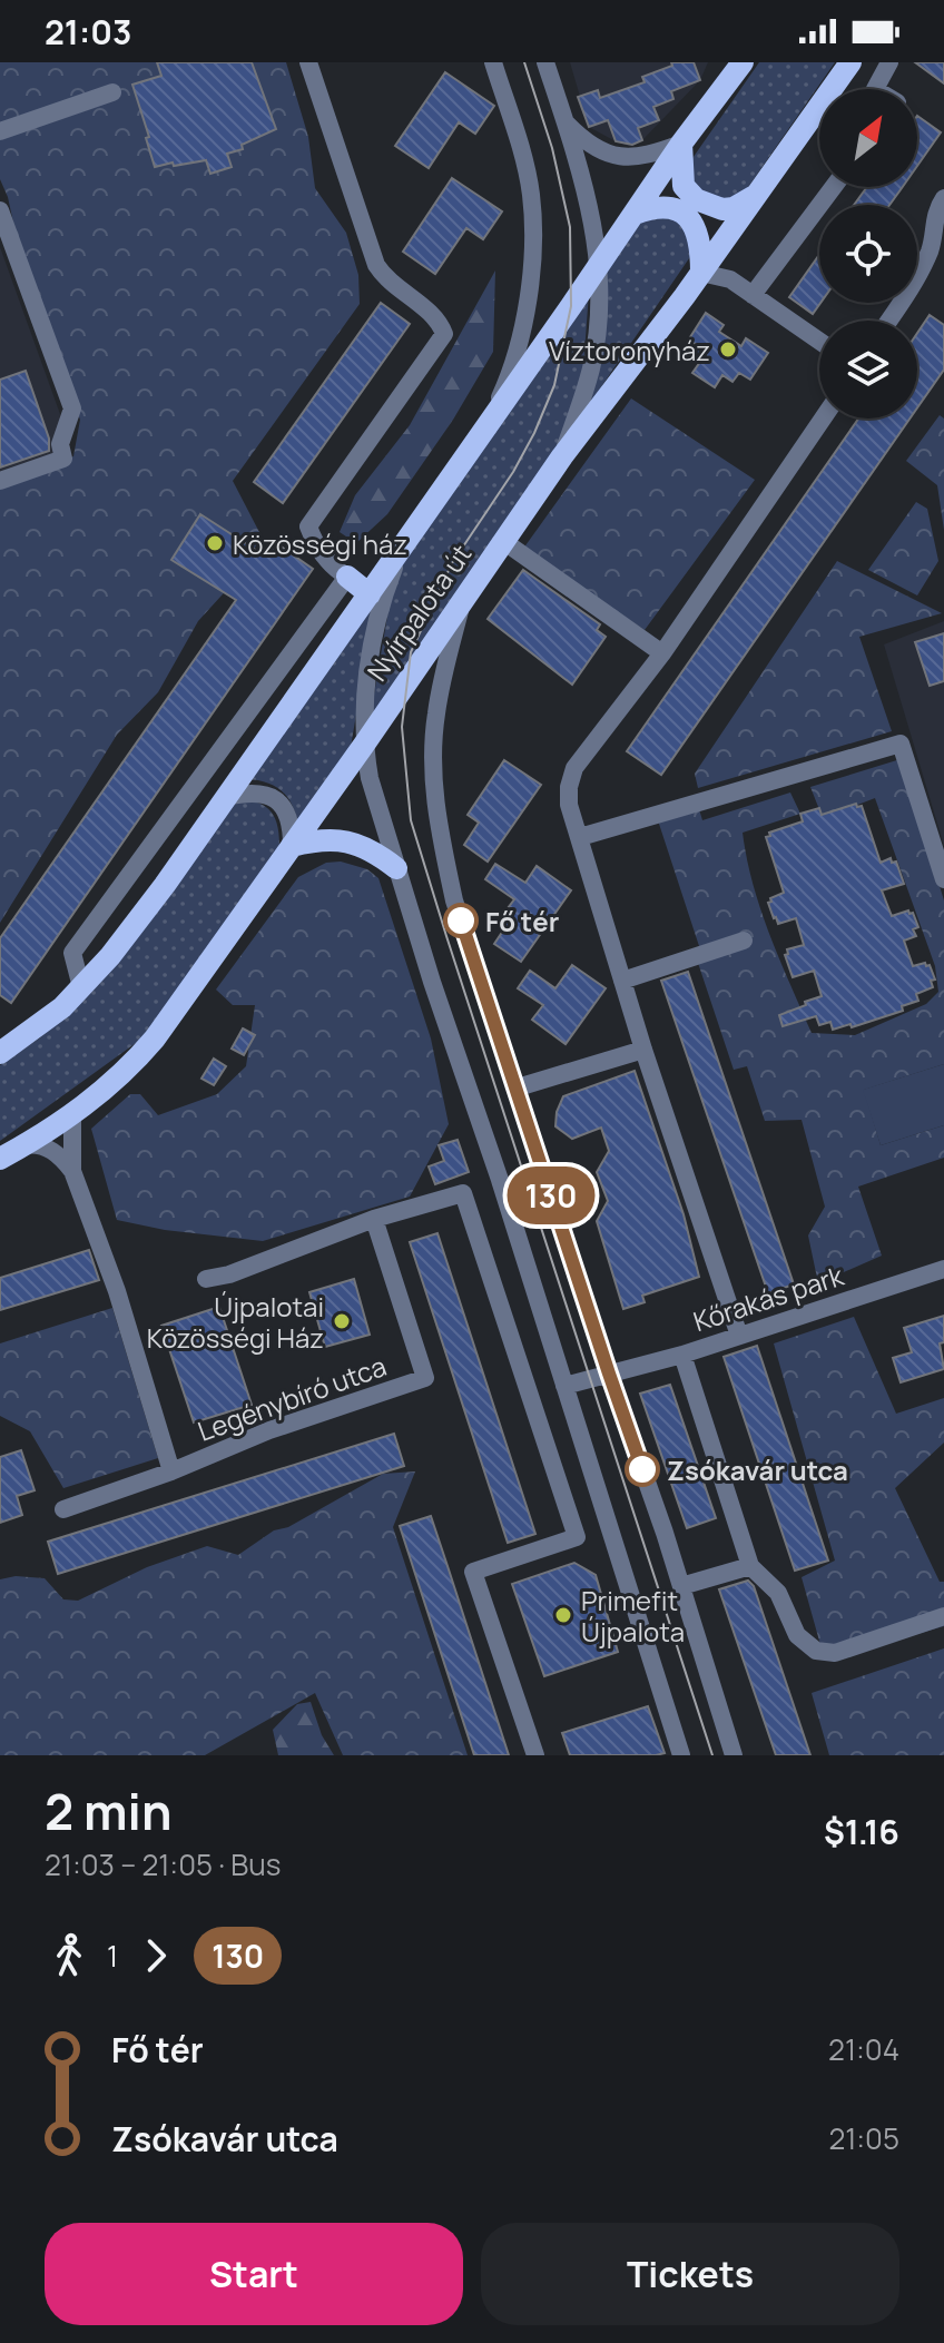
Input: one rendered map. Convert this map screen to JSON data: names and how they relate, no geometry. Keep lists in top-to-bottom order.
{
  "streets": {
    "main road": ["Nyírpalota út"],
    "street": ["Kőrakás park", "Legénybíró utca"]
  },
  "places": [
    "Víztoronyház",
    "Közösségi ház",
    "Fő tér",
    "Újpalotai Közösségi Ház",
    "Zsókavár utca",
    "Primefit Újpalota"
  ],
  "lines": ["bus line 130"],
  "north": "top right",
  "page": {
    "status": "21:03",
    "on_map": "130",
    "heading": ["2 min", "21:03 – 21:05 · Bus", "$1.16"],
    "legs": ["1", "130"],
    "list": [
      {
        "name": "Fő tér",
        "value": "21:04"
      },
      {
        "name": "Zsókavár utca",
        "value": "21:05"
      }
    ],
    "buttons": ["Start", "Tickets"]
  }
}
